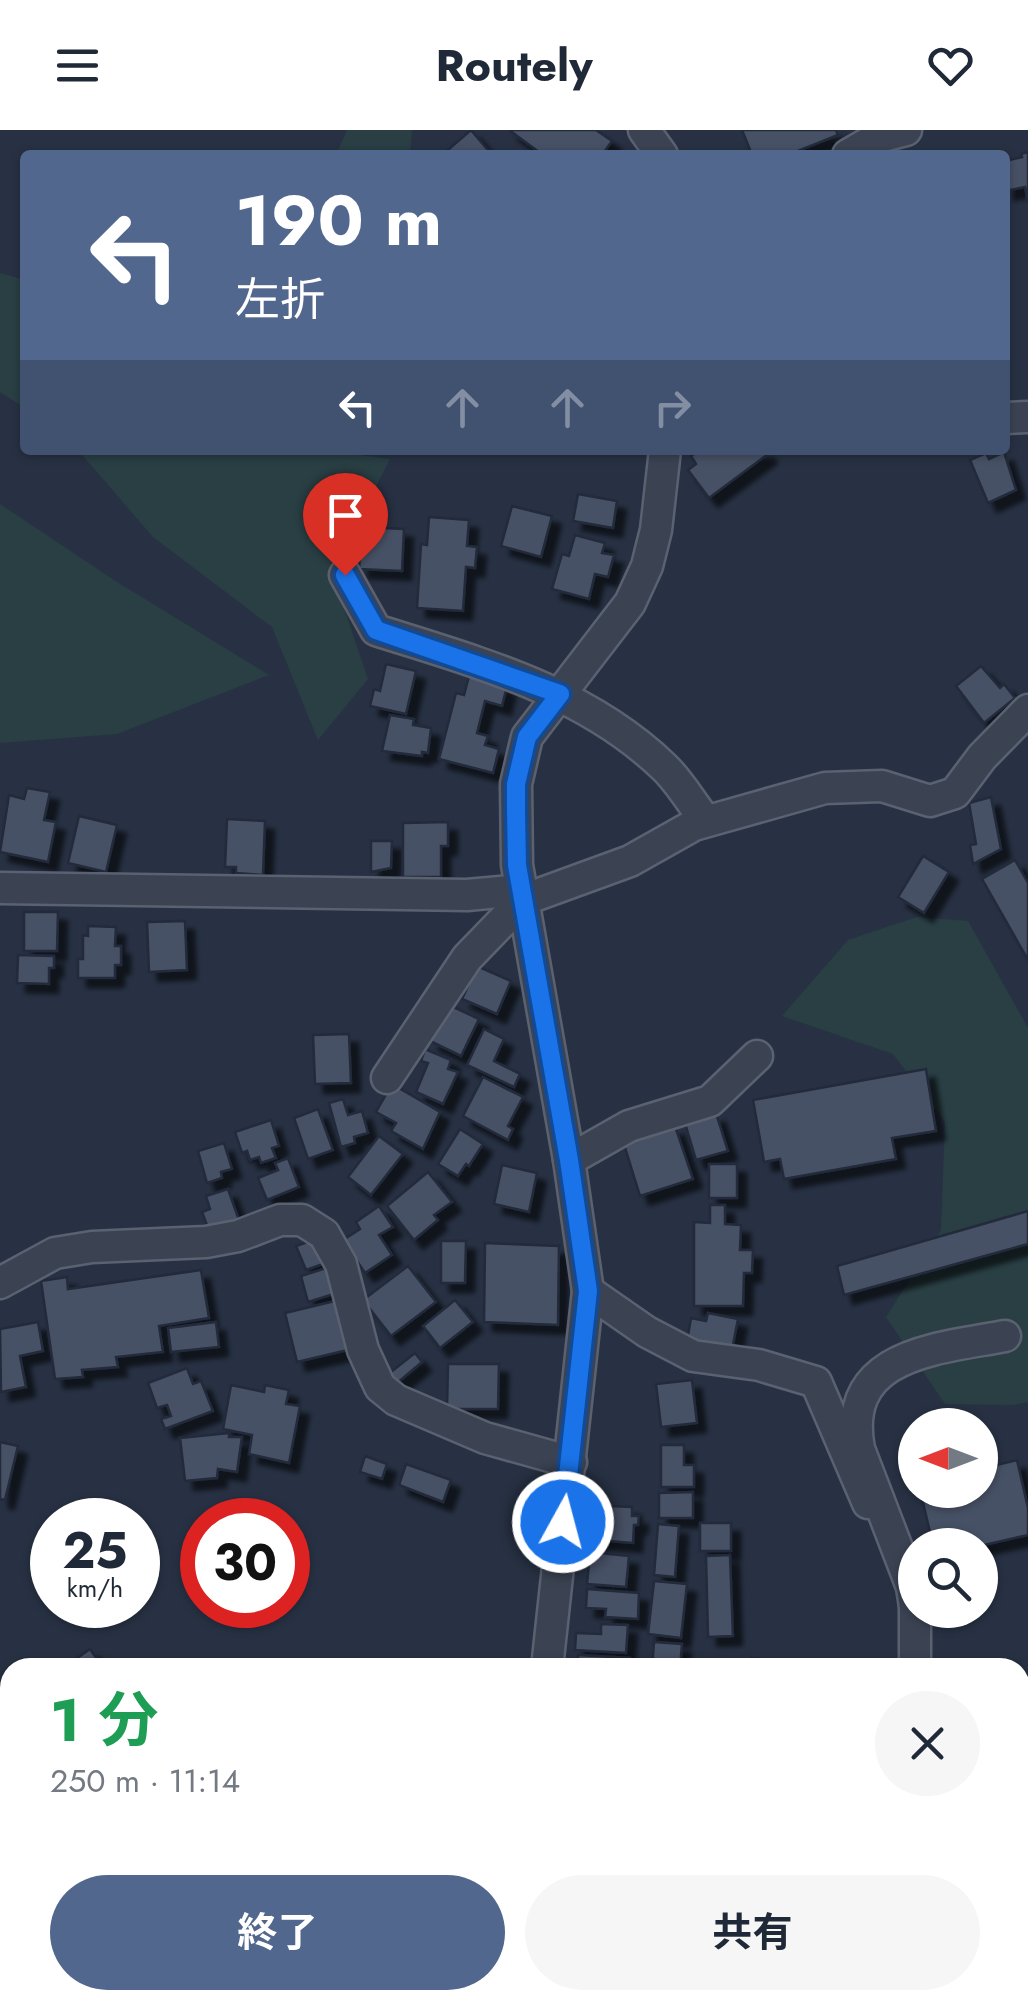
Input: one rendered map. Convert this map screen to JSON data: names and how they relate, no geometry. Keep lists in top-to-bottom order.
{
  "north": "left",
  "page": {
    "header": "Routely",
    "turn": ["190 m", "左折"],
    "speed": "25 km/h",
    "limit": "30",
    "heading": ["1 分", "250 m · 11:14"],
    "buttons": ["終了", "共有"]
  }
}
